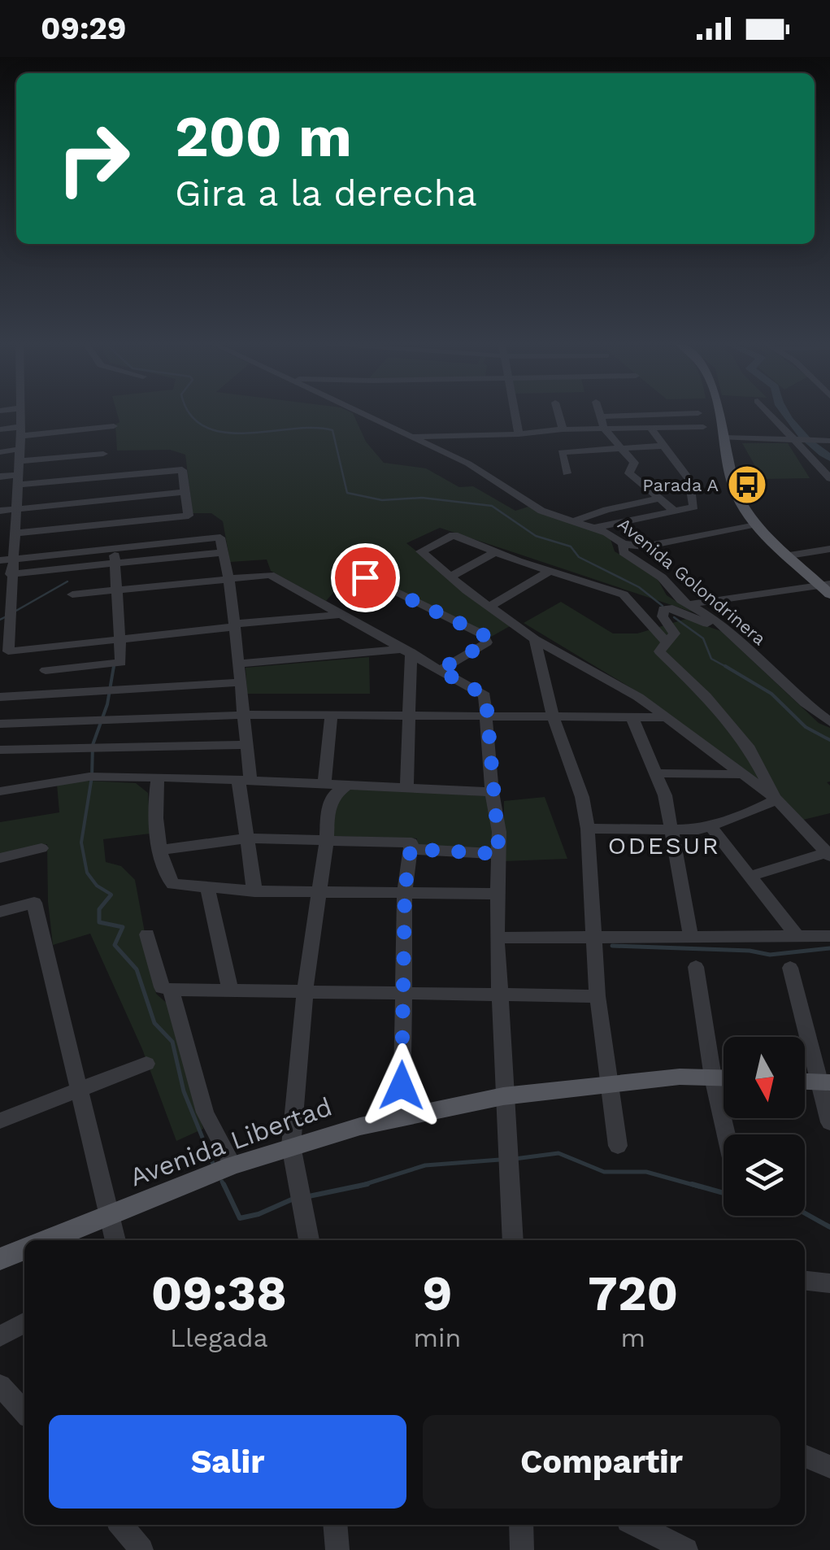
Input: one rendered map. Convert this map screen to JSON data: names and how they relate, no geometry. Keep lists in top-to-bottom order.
{
  "streets": {
    "main road": ["Avenida Libertad"],
    "street": ["Avenida Golondrinera"]
  },
  "districts": ["ODESUR"],
  "places": {
    "bus stop": ["Parada A"]
  },
  "north": "bottom",
  "page": {
    "status": "09:29",
    "turn": ["200 m", "Gira a la derecha"],
    "eta": [
      "09:38",
      "Llegada",
      "9",
      "min",
      "720",
      "m"
    ],
    "buttons": ["Salir", "Compartir"]
  }
}
